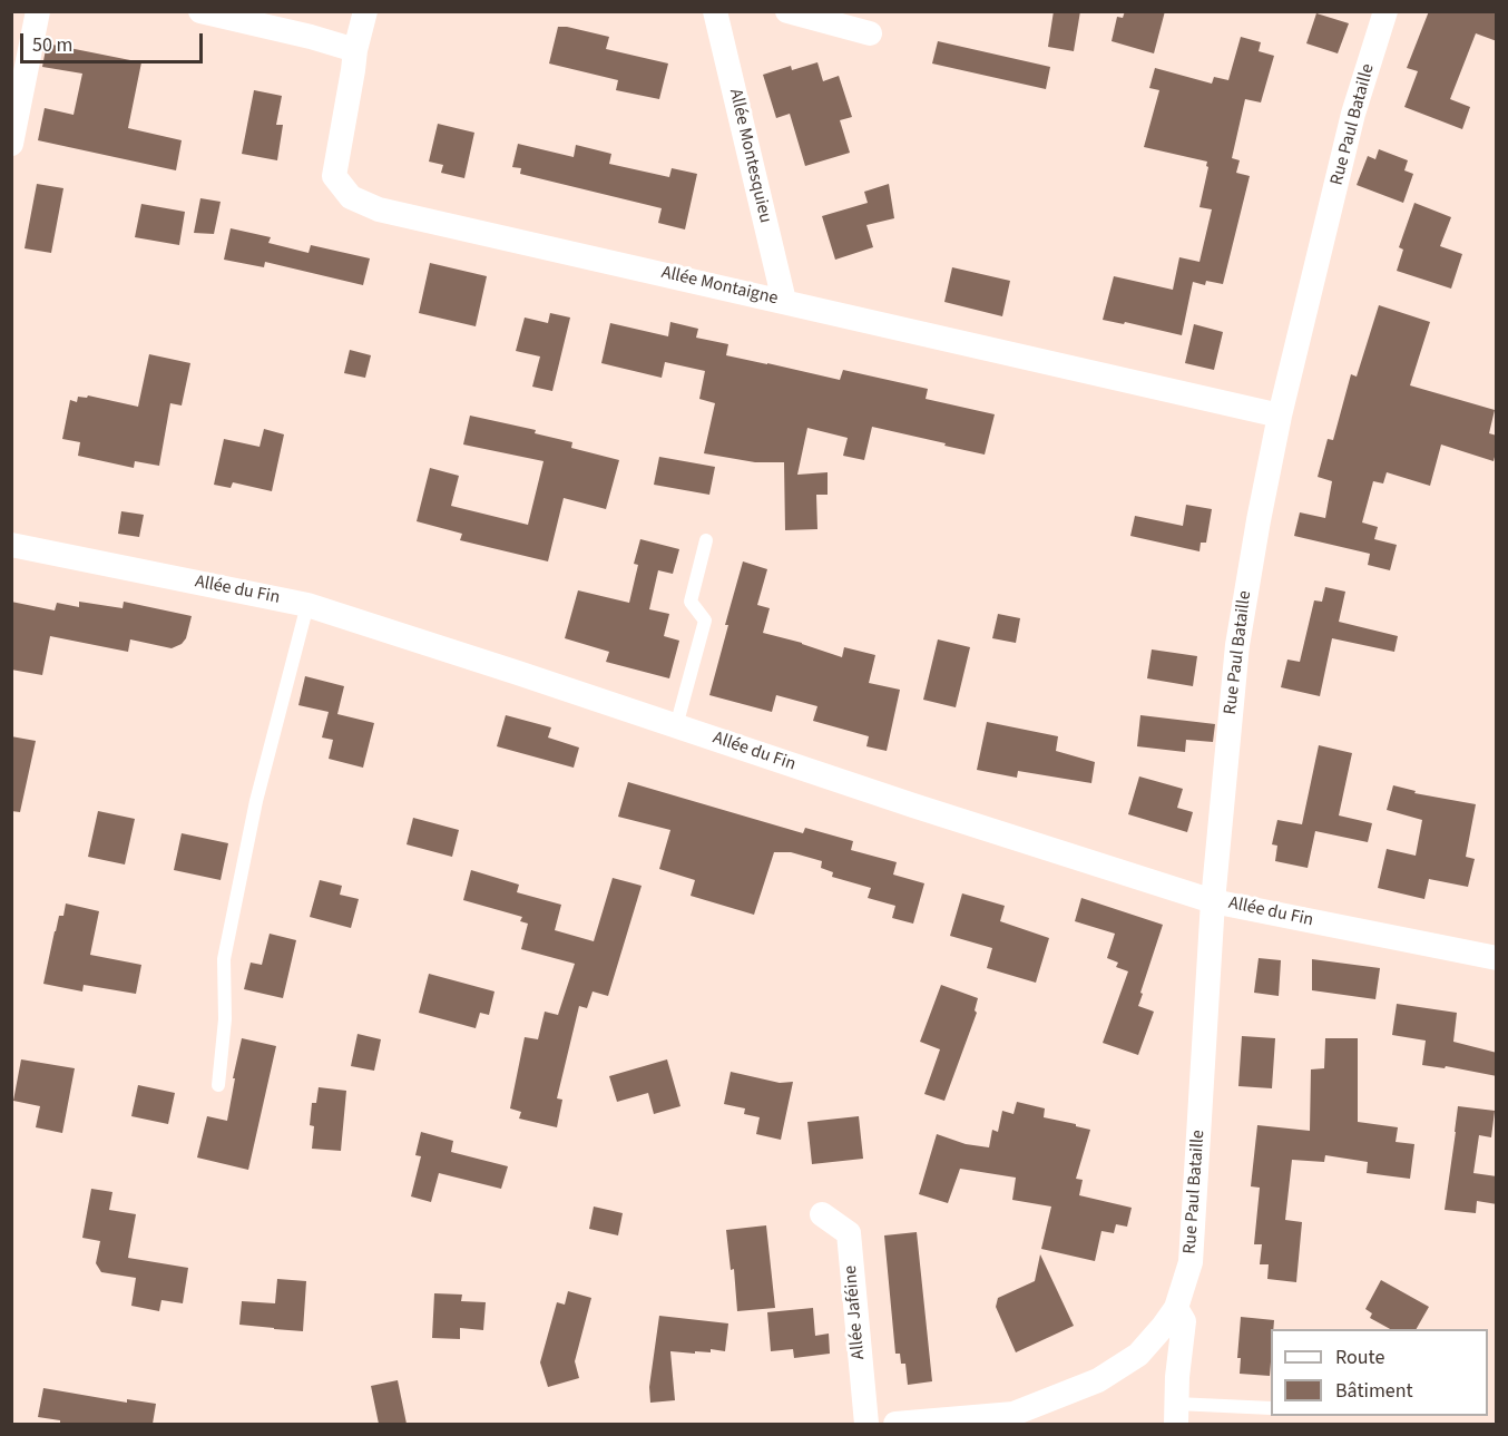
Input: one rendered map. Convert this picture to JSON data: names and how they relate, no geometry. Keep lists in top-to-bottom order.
{
  "streets": {
    "street": [
      "Rue Paul Bataille",
      "Allée Montesquieu",
      "Allée Montaigne",
      "Allée du Fin",
      "Allée Jaféine"
    ]
  },
  "crossings": [
    ["Rue Paul Bataille", "Allée Montaigne"],
    ["Rue Paul Bataille", "Allée du Fin"],
    ["Allée Montesquieu", "Allée Montaigne"]
  ],
  "legend": ["Route", "Bâtiment"],
  "scale_bar": "50 m"
}
